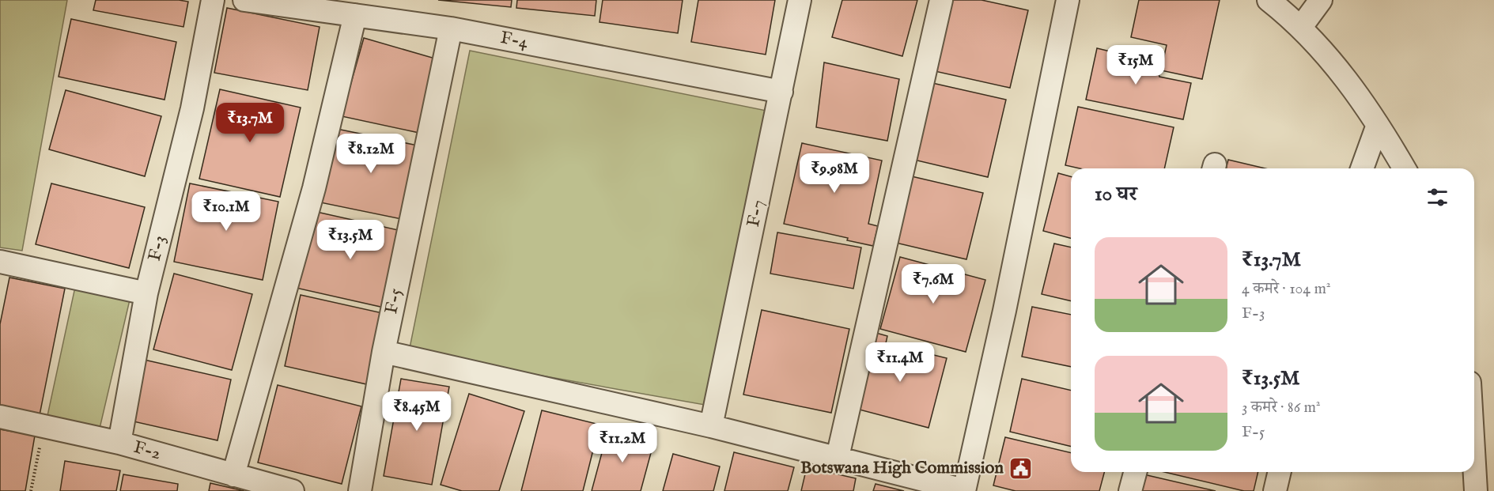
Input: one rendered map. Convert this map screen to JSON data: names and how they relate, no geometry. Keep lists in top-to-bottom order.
{
  "streets": {
    "street": [
      "F-4",
      "F-7",
      "F-3",
      "F-5",
      "F-2"
    ]
  },
  "crossings": [
    ["F-4", "F-7"],
    ["F-4", "F-5"],
    ["F-3", "F-2"]
  ],
  "places": {
    "public building": ["Botswana High Commission"]
  },
  "page": {
    "price": [
      "₹15M",
      "₹13.7M",
      "₹8.12M",
      "₹9.98M",
      "₹10.1M",
      "₹13.5M",
      "₹7.6M",
      "₹11.4M",
      "₹8.45M",
      "₹11.2M"
    ],
    "heading": "10 घर",
    "list": [
      {
        "name": "₹13.7M",
        "note": "4 कमरे · 104 m² · F-3"
      },
      {
        "name": "₹13.5M",
        "note": "3 कमरे · 86 m² · F-5"
      }
    ]
  }
}
